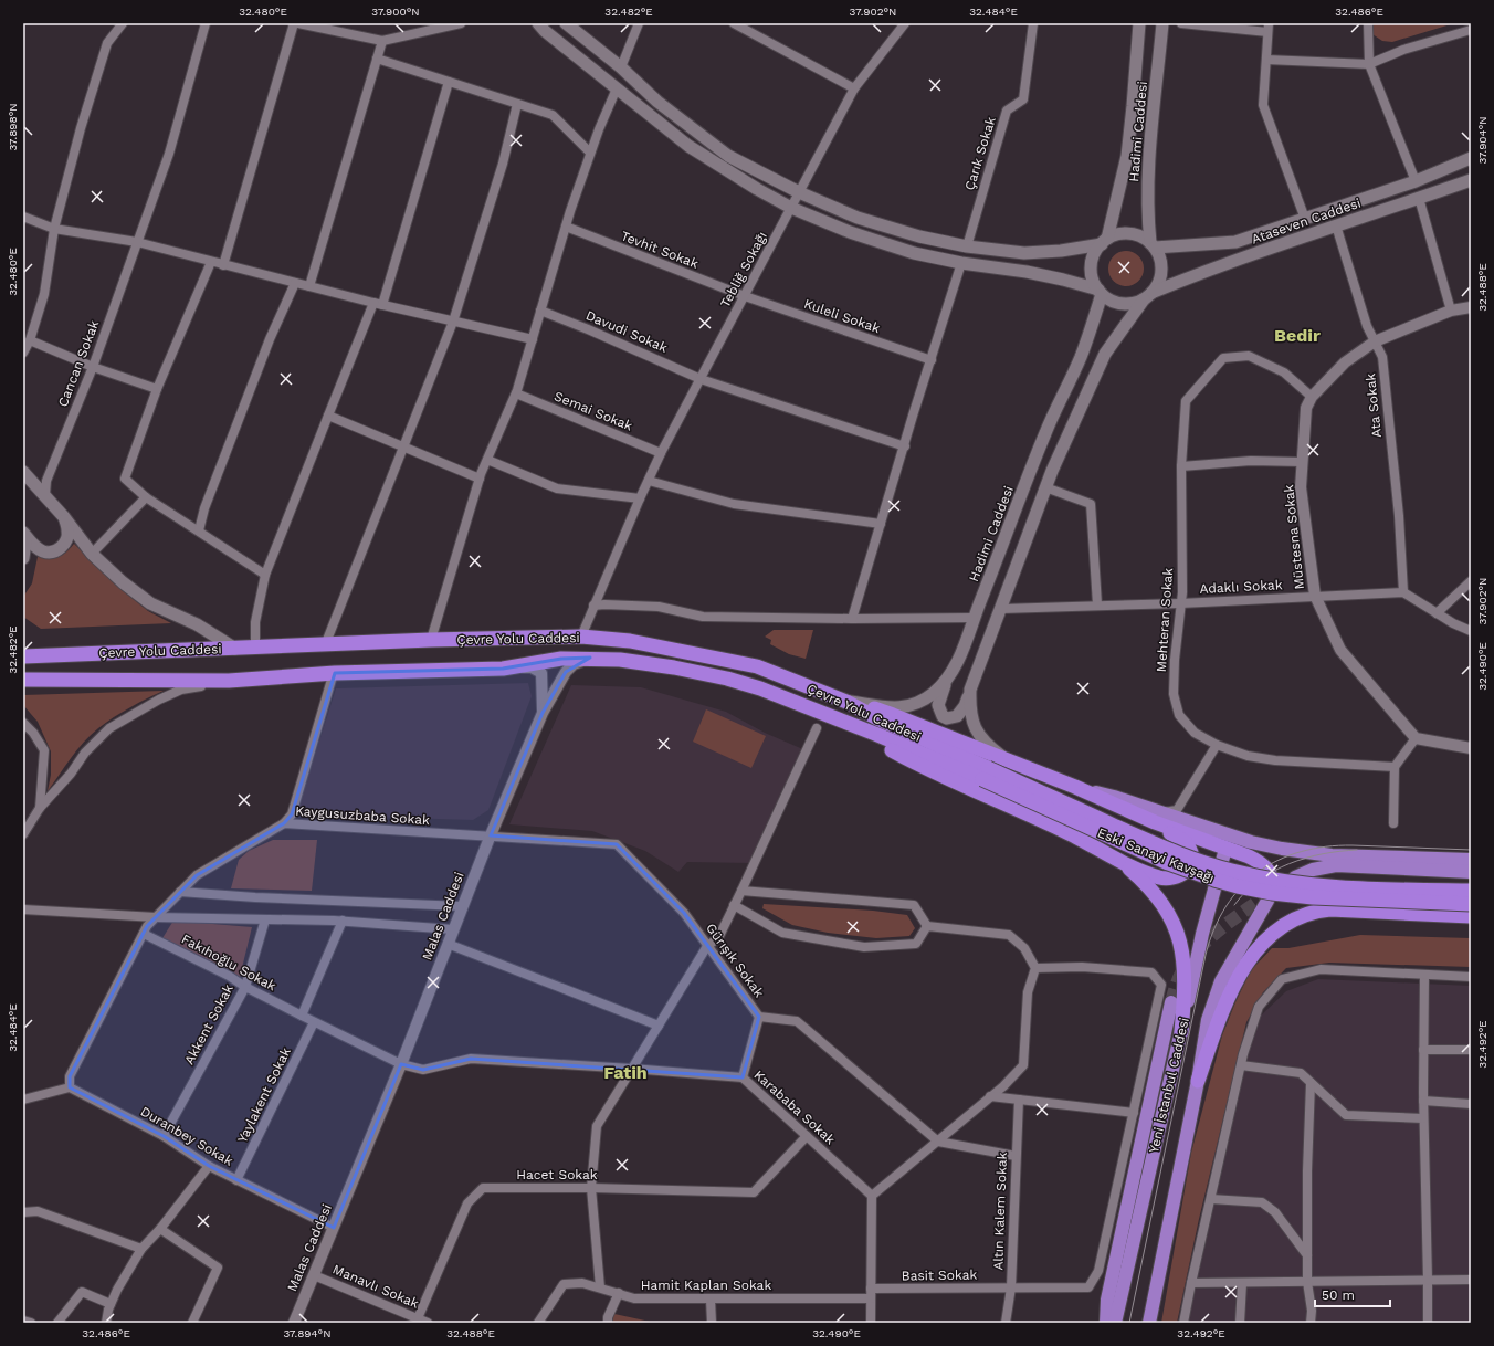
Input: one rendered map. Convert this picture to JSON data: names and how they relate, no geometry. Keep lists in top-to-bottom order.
{
  "streets": {
    "highway": ["Çevre Yolu Caddesi", "Eski Sanayi Kavşağı"],
    "main road": ["Hadimi Caddesi", "Ataseven Caddesi", "Yeni İstanbul Caddesi"],
    "street": [
      "Çarık Sokak",
      "Tevhit Sokak",
      "Tebliğ Sokağı",
      "Kuleli Sokak",
      "Davudi Sokak",
      "Cancan Sokak",
      "Ata Sokak",
      "Semai Sokak",
      "Müstesna Sokak",
      "Adaklı Sokak",
      "Mehteran Sokak",
      "Kaygusuzbaba Sokak",
      "Malas Caddesi",
      "Gürışık Sokak",
      "Fakıhoğlu Sokak",
      "Akkent Sokak",
      "Yaylakent Sokak",
      "Karababa Sokak",
      "Duranbey Sokak",
      "Hacet Sokak",
      "Altın Kalem Sokak",
      "Basit Sokak",
      "Hamit Kaplan Sokak",
      "Manavlı Sokak"
    ]
  },
  "crossings": [
    ["Hadimi Caddesi", "Ataseven Caddesi"],
    ["Hadimi Caddesi", "Çevre Yolu Caddesi"],
    ["Ataseven Caddesi", "Ata Sokak"],
    ["Tevhit Sokak", "Tebliğ Sokağı"],
    ["Tevhit Sokak", "Kuleli Sokak"],
    ["Tebliğ Sokağı", "Kuleli Sokak"],
    ["Tebliğ Sokağı", "Davudi Sokak"],
    ["Tebliğ Sokağı", "Semai Sokak"],
    ["Tebliğ Sokağı", "Çevre Yolu Caddesi"],
    ["Ata Sokak", "Müstesna Sokak"],
    ["Ata Sokak", "Adaklı Sokak"],
    ["Müstesna Sokak", "Adaklı Sokak"],
    ["Müstesna Sokak", "Mehteran Sokak"],
    ["Adaklı Sokak", "Mehteran Sokak"],
    ["Çevre Yolu Caddesi", "Eski Sanayi Kavşağı"],
    ["Çevre Yolu Caddesi", "Malas Caddesi"],
    ["Kaygusuzbaba Sokak", "Malas Caddesi"],
    ["Kaygusuzbaba Sokak", "Gürışık Sokak"],
    ["Kaygusuzbaba Sokak", "Fakıhoğlu Sokak"],
    ["Kaygusuzbaba Sokak", "Duranbey Sokak"],
    ["Malas Caddesi", "Gürışık Sokak"],
    ["Malas Caddesi", "Karababa Sokak"],
    ["Malas Caddesi", "Duranbey Sokak"],
    ["Malas Caddesi", "Manavlı Sokak"],
    ["Gürışık Sokak", "Altın Kalem Sokak"],
    ["Fakıhoğlu Sokak", "Akkent Sokak"],
    ["Fakıhoğlu Sokak", "Yaylakent Sokak"],
    ["Fakıhoğlu Sokak", "Karababa Sokak"],
    ["Akkent Sokak", "Duranbey Sokak"],
    ["Yaylakent Sokak", "Karababa Sokak"],
    ["Yaylakent Sokak", "Duranbey Sokak"],
    ["Karababa Sokak", "Hacet Sokak"],
    ["Hacet Sokak", "Manavlı Sokak"],
    ["Altın Kalem Sokak", "Basit Sokak"]
  ],
  "districts": ["Bedir", "Fatih"],
  "scale_bar": "50 m",
  "coordinates": [
    "32.480°E",
    "37.900°N",
    "32.482°E",
    "37.902°N",
    "32.484°E",
    "32.486°E",
    "37.898°N",
    "37.904°N",
    "32.488°E",
    "32.490°E",
    "32.492°E",
    "37.894°N"
  ]
}
